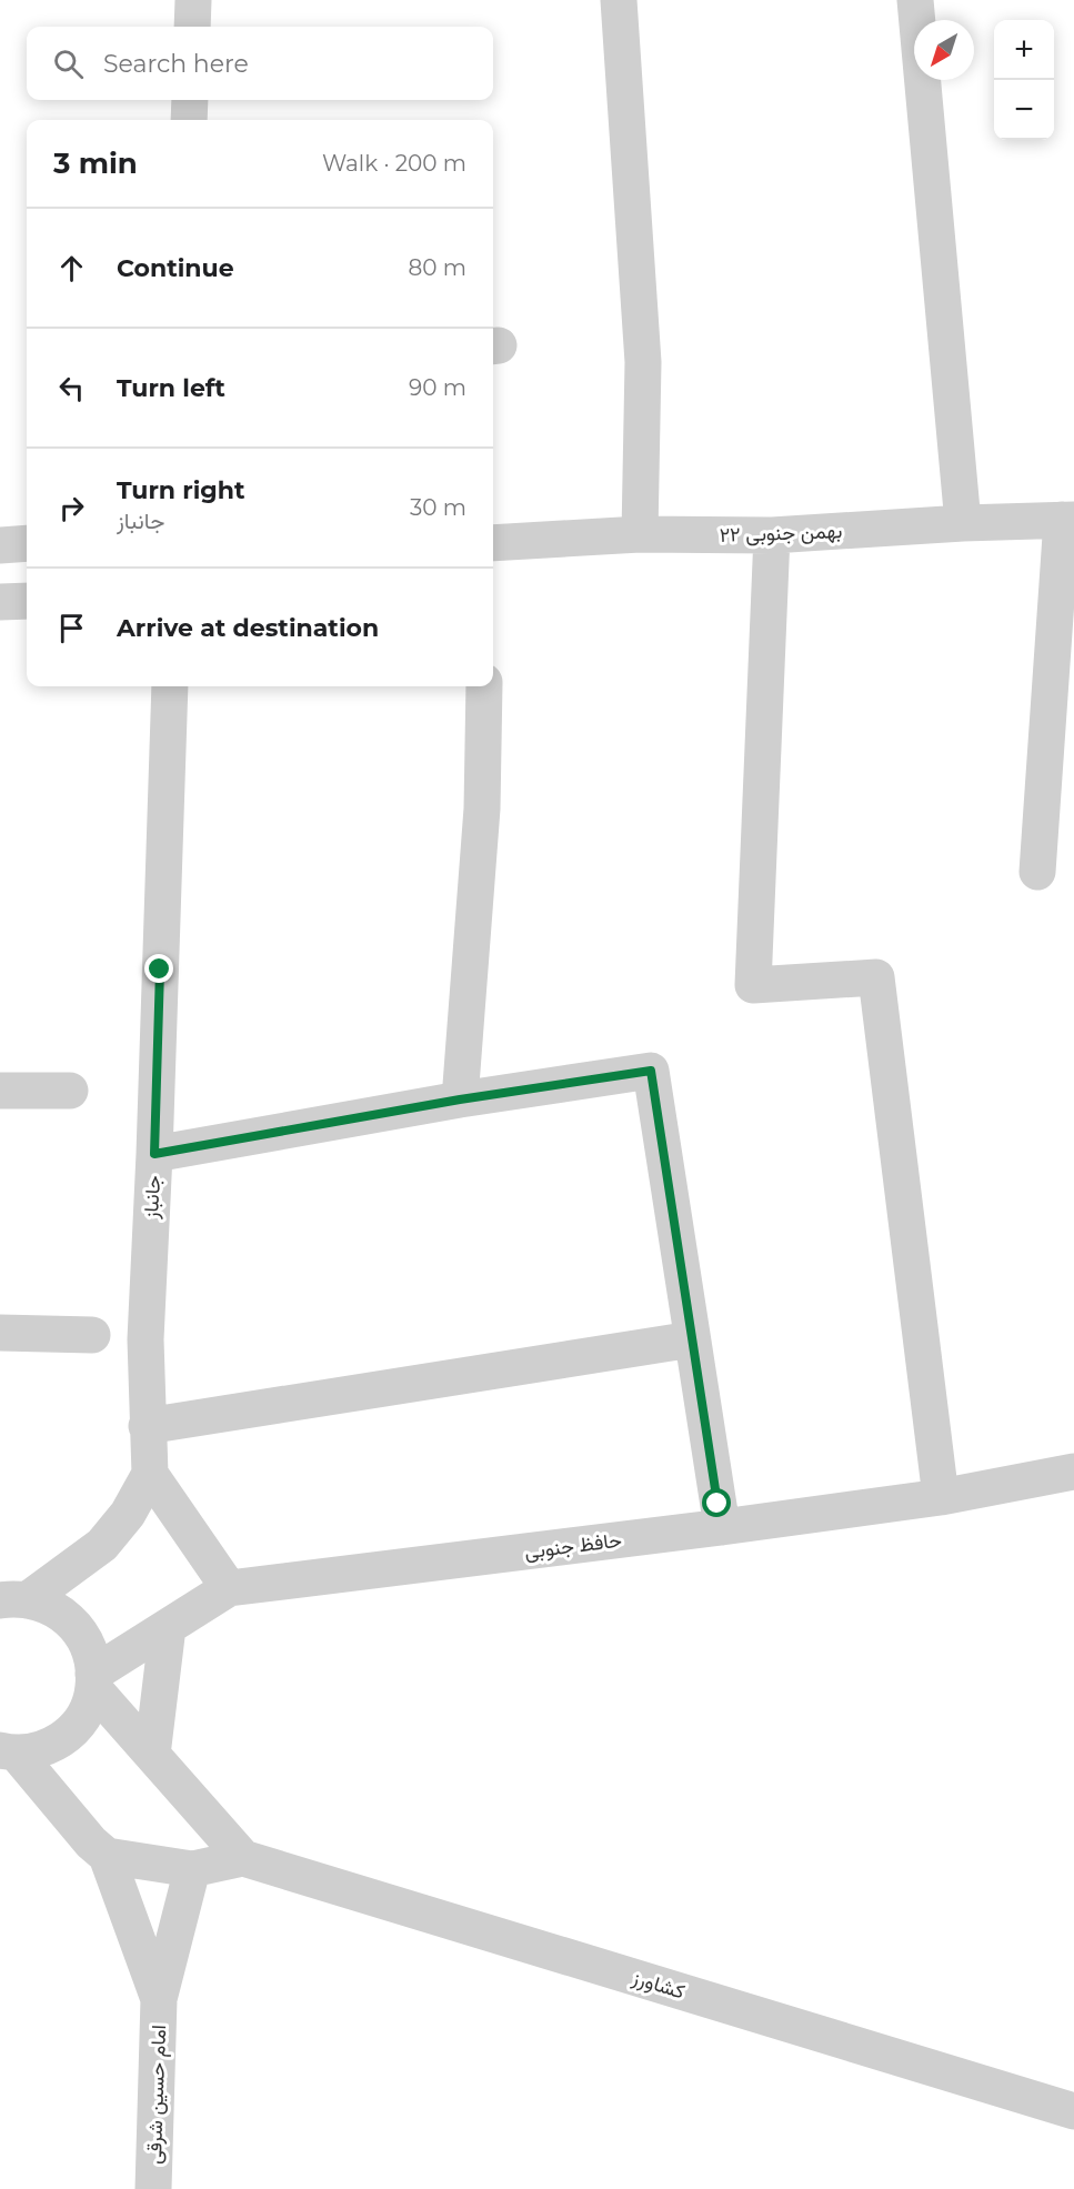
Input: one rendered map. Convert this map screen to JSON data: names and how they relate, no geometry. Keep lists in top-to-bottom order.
{
  "streets": {
    "street": [
      "۲۲ بهمن جنوبی",
      "جانباز",
      "حافظ جنوبی",
      "کشاورز",
      "امام حسین شرقی"
    ]
  },
  "north": "bottom left",
  "page": {
    "map_buttons": ["+", "−"],
    "search": "Search here",
    "heading": ["3 min", "Walk · 200 m"],
    "list": [
      ["Continue", "80 m"],
      ["Turn left", "90 m"],
      ["Turn right", "جانباز", "30 m"],
      "Arrive at destination"
    ]
  }
}
